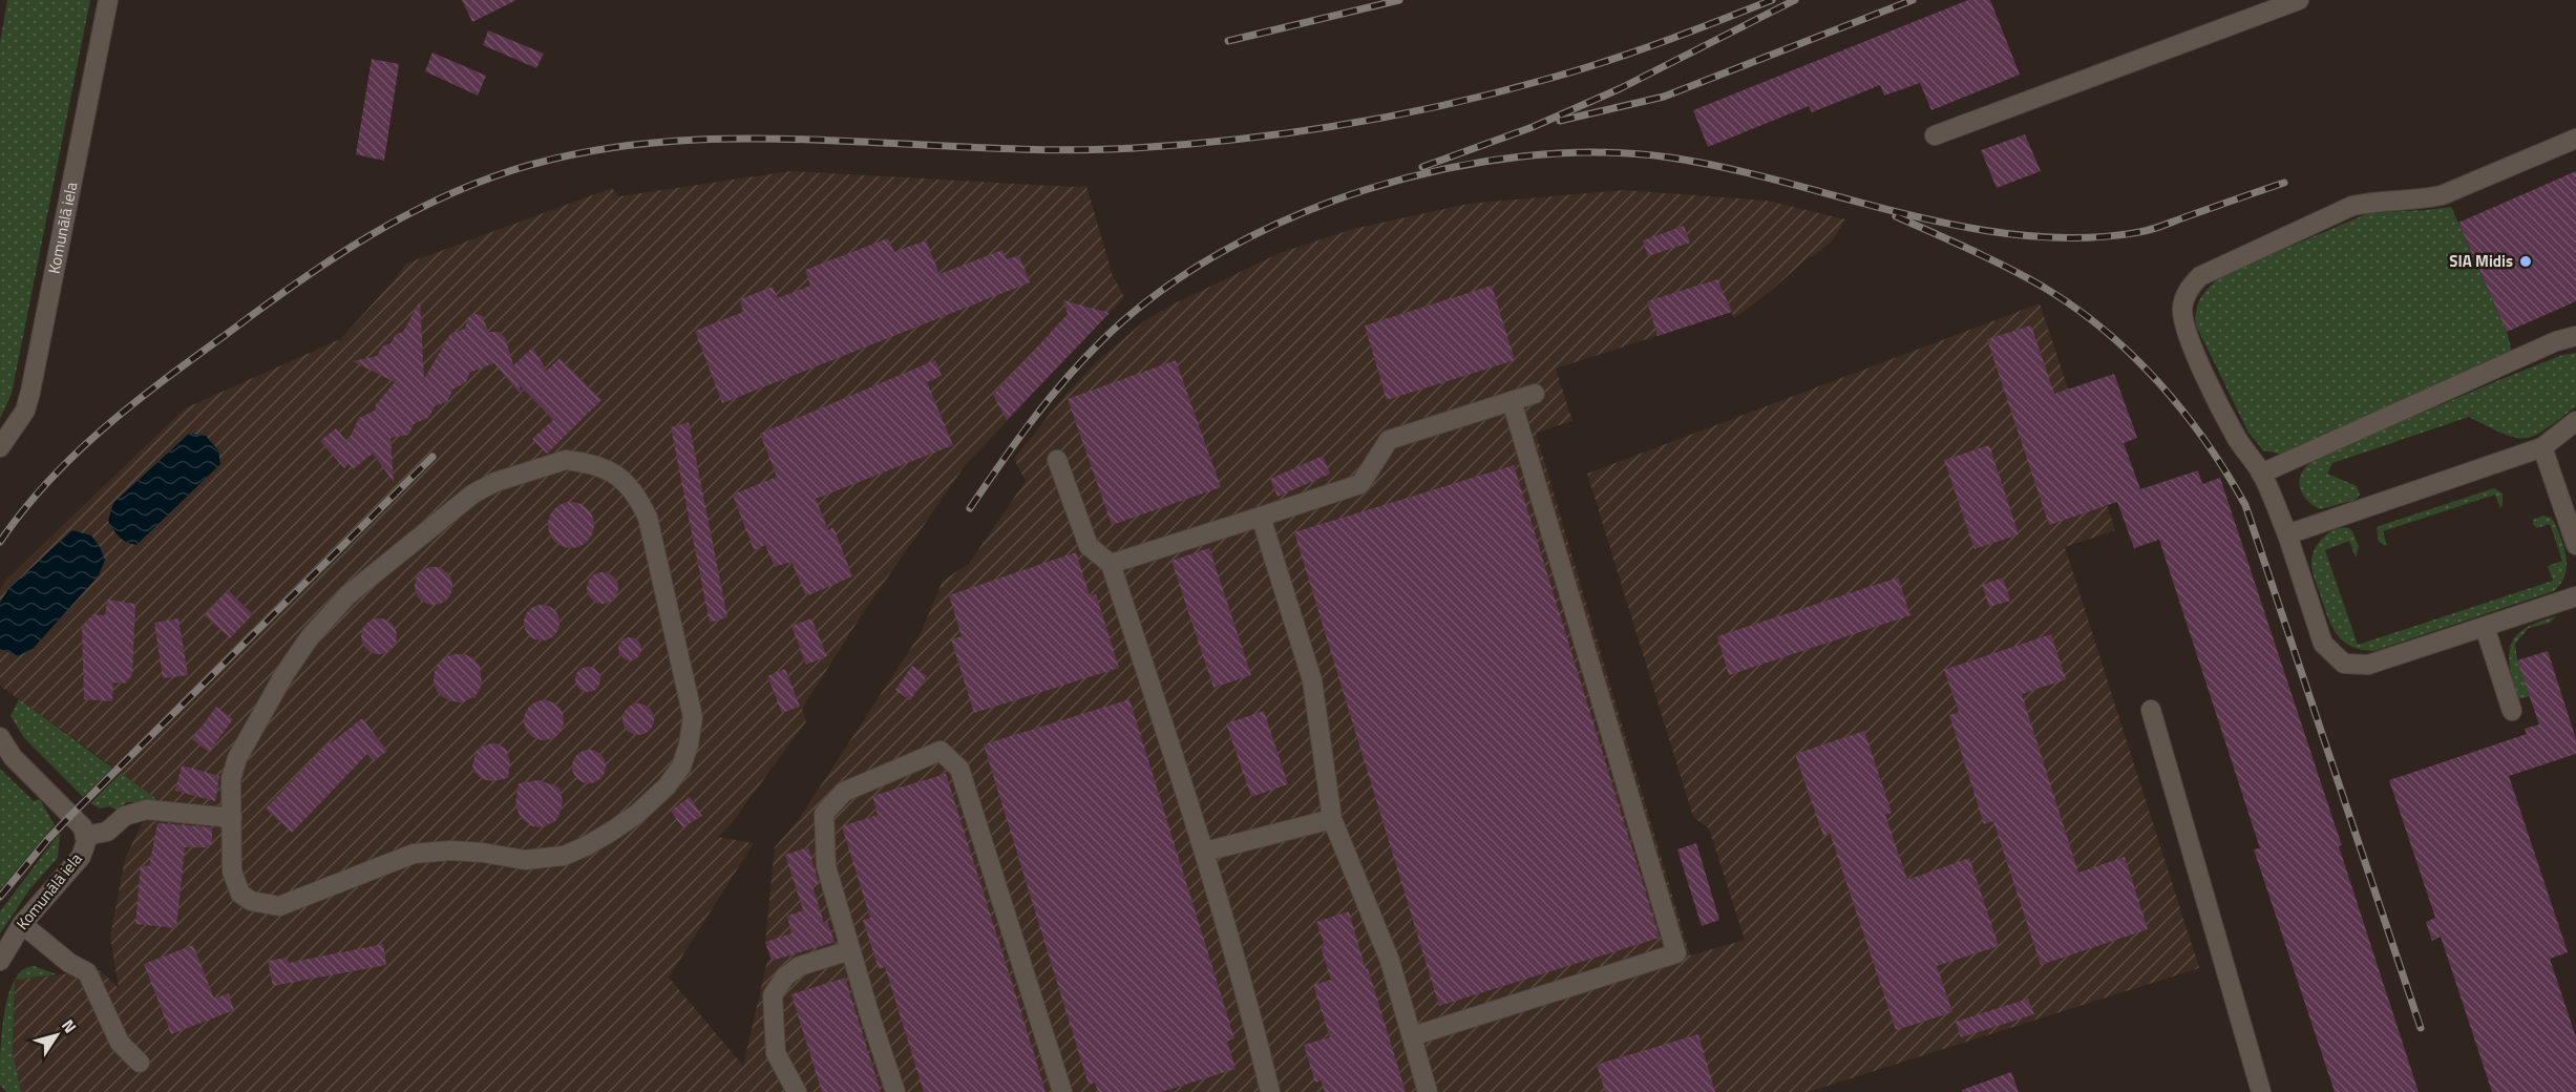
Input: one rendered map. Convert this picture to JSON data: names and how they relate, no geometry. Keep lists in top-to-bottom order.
{
  "streets": {
    "street": ["Komunālā iela"]
  },
  "places": ["SIA Midis"],
  "north": "top right"
}
